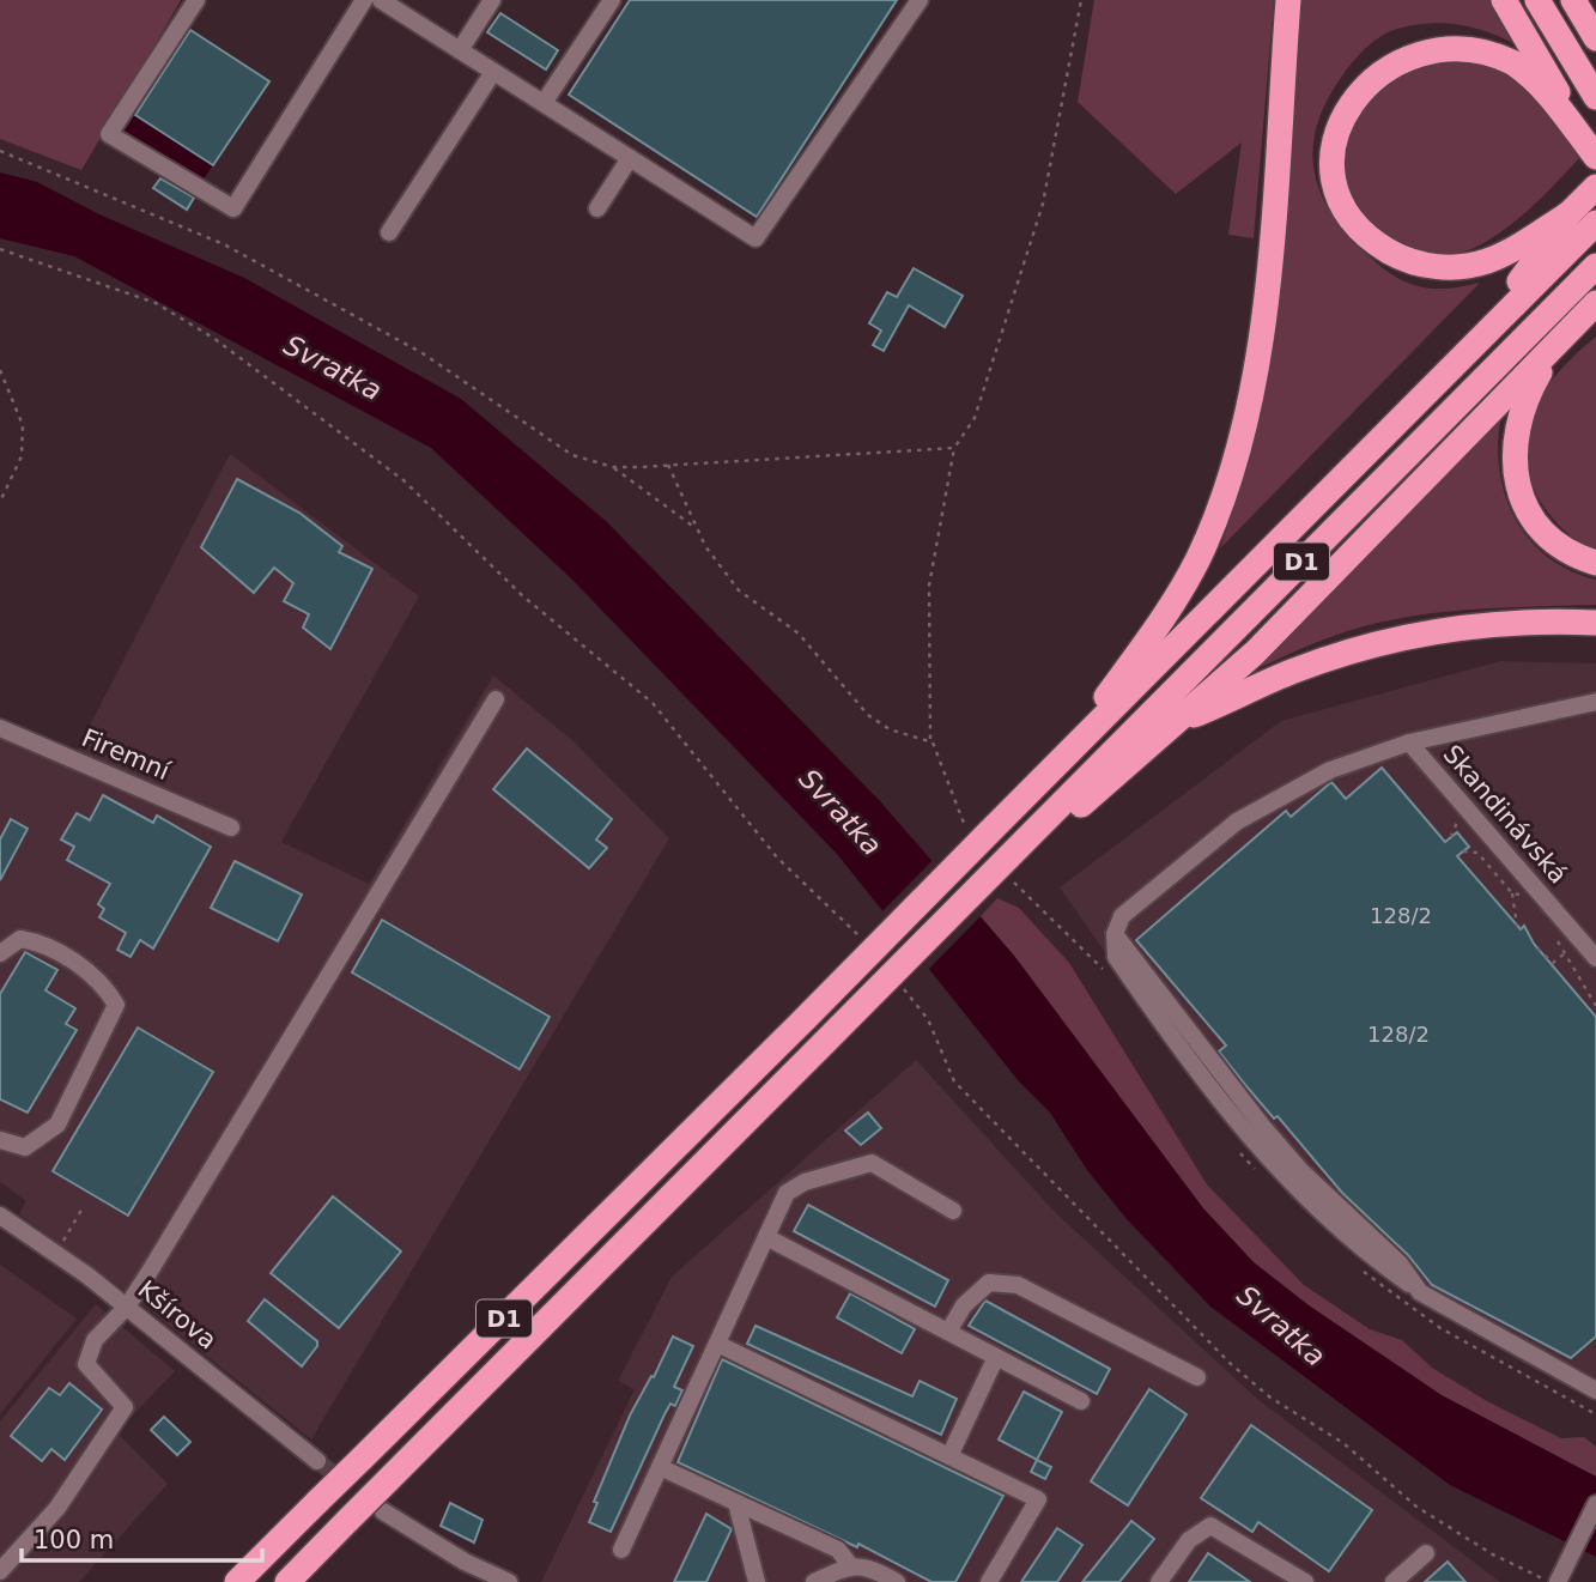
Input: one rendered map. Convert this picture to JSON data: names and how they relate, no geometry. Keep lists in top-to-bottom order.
{
  "streets": {
    "highway": ["D1"],
    "street": ["Firemní", "Skandinávská", "Kšírova"]
  },
  "water": ["Svratka"],
  "house_numbers": ["128/2", "128/2"],
  "scale_bar": "100 m"
}
